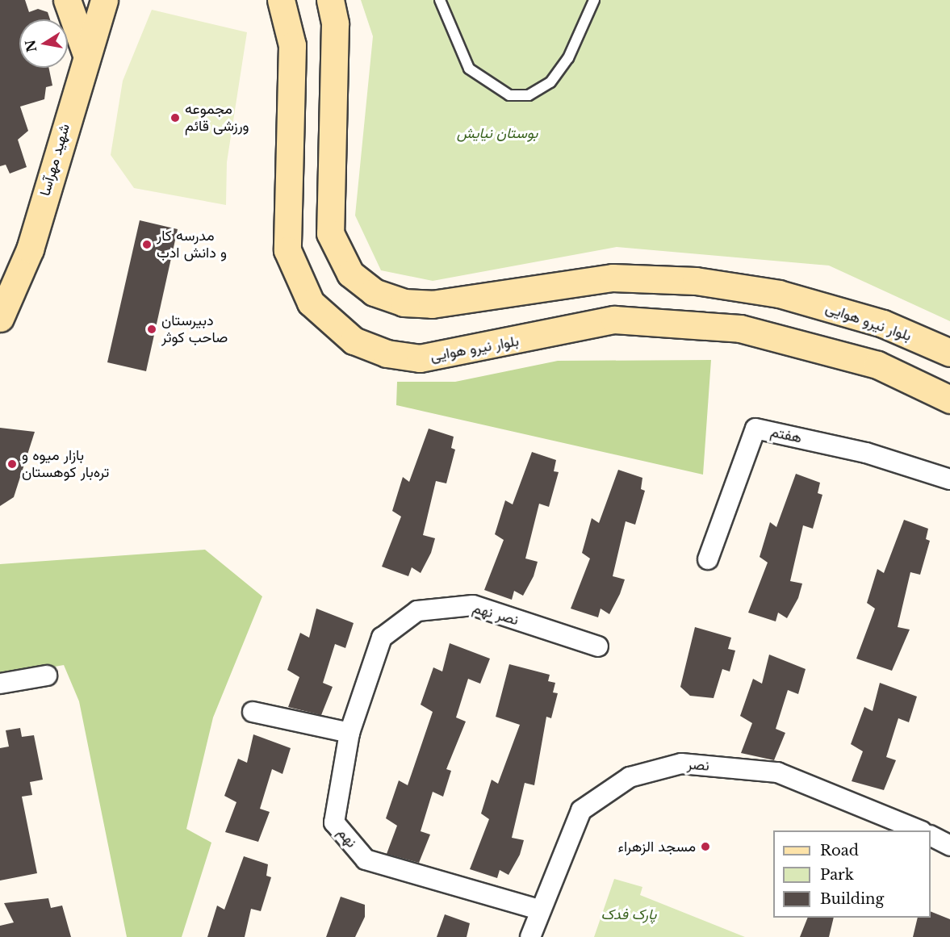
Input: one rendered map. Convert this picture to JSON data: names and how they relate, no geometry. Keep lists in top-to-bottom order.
{
  "streets": {
    "main road": ["شهید مهرآسا", "بلوار نیرو هوایی"],
    "street": [
      "هفتم",
      "نصر نهم",
      "نصر",
      "نهم"
    ]
  },
  "crossings": [
    ["نصر نهم", "نهم"],
    ["نصر", "نهم"]
  ],
  "parks": ["بوستان نیایش", "پارک فدک"],
  "places": [
    "مجموعه ورزشی قائم",
    "مدرسه کار و دانش ادب",
    "دبيرستان صاحب كوثر",
    "بازار میوه و تره‌بار کوهستان",
    "مسجد الزهراء"
  ],
  "legend": ["Road", "Park", "Building"],
  "north": "left"
}
